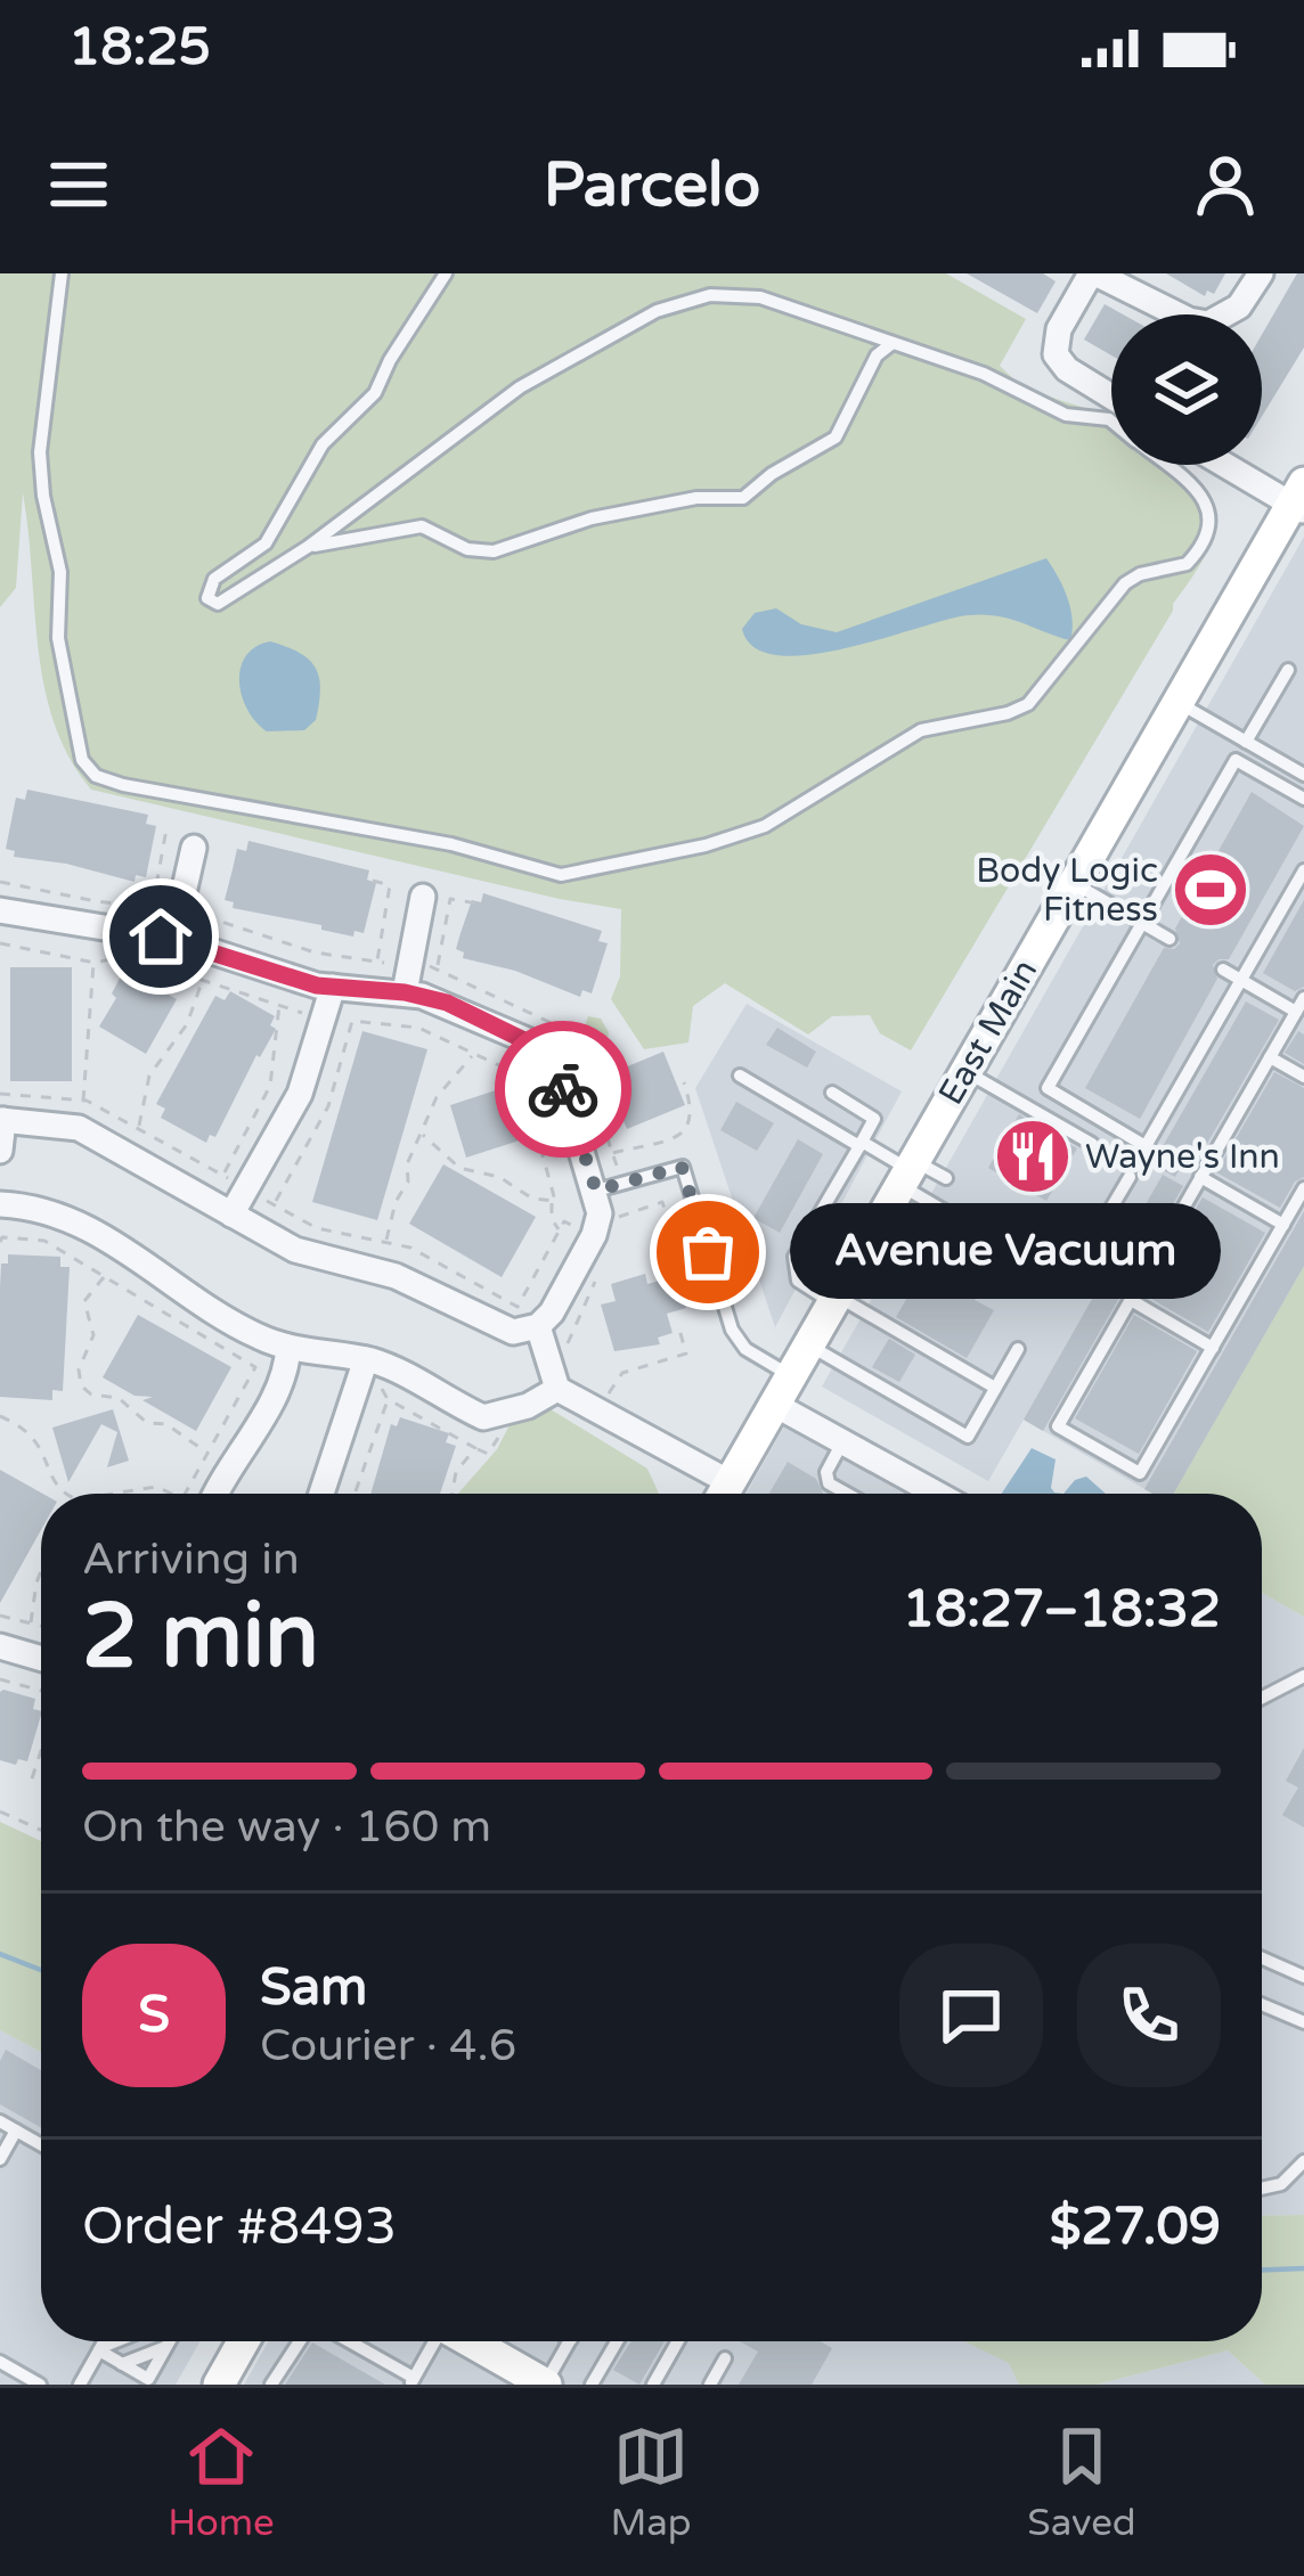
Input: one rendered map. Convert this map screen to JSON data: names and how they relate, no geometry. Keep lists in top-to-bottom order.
{
  "streets": {
    "main road": ["East Main"]
  },
  "places": {
    "sports": ["Body Logic Fitness"],
    "restaurant": ["Wayne's Inn"],
    "other": ["Avenue Vacuum"]
  },
  "page": {
    "status": "18:25",
    "header": "Parcelo",
    "bubble": "Avenue Vacuum",
    "heading": ["2 min", "Arriving in", "18:27–18:32"],
    "panel": [
      "Sam",
      "Courier · 4.6",
      "Order #8493",
      "$27.09"
    ],
    "bar": "On the way · 160 m",
    "round": "S",
    "tabs": ["Home", "Map", "Saved"]
  }
}
